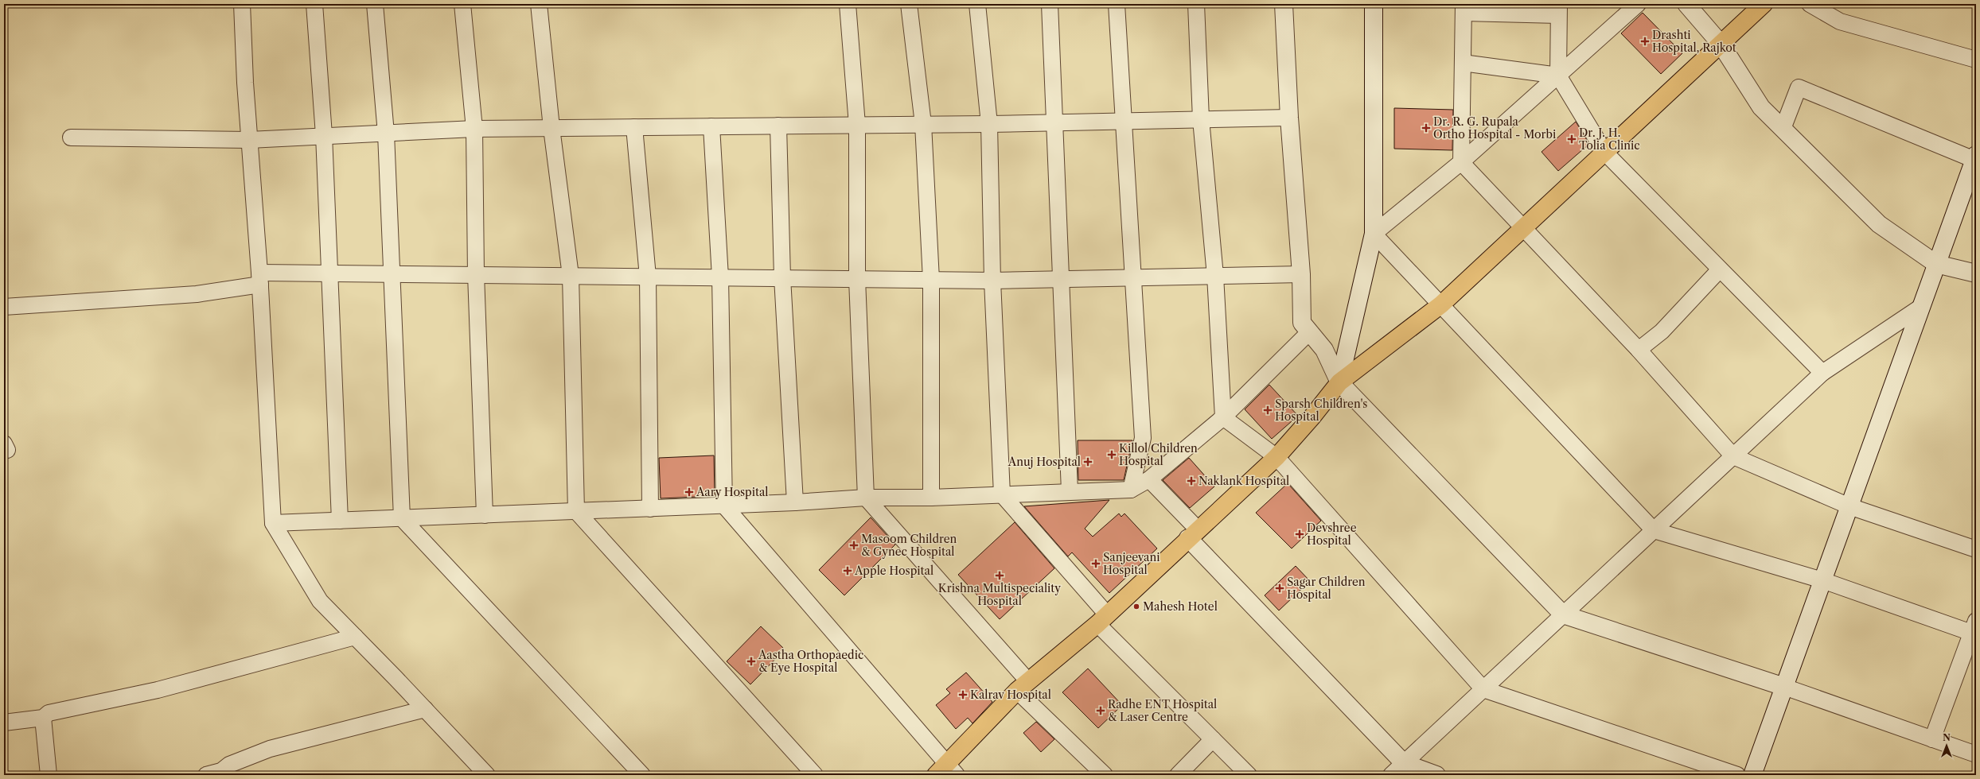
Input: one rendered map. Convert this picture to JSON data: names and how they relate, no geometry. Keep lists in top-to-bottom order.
{
  "places": {
    "health": [
      "Drashti Hospital, Rajkot",
      "Dr. R. G. Rupala Ortho Hospital - Morbi",
      "Dr. J. H. Tolia Clinic",
      "Sparsh Children's Hospital",
      "Killol Children Hospital",
      "Anuj Hospital",
      "Naklank Hospital",
      "Aary Hospital",
      "Devshree Hospital",
      "Masoom Children & Gynec Hospital",
      "Sanjeevani Hospital",
      "Apple Hospital",
      "Krishna Multispeciality Hospital",
      "Sagar Children Hospital",
      "Aastha Orthopaedic & Eye Hospital",
      "Kalrav Hospital",
      "Radhe ENT Hospital & Laser Centre"
    ],
    "other": ["Mahesh Hotel"]
  },
  "north": "top"
}
